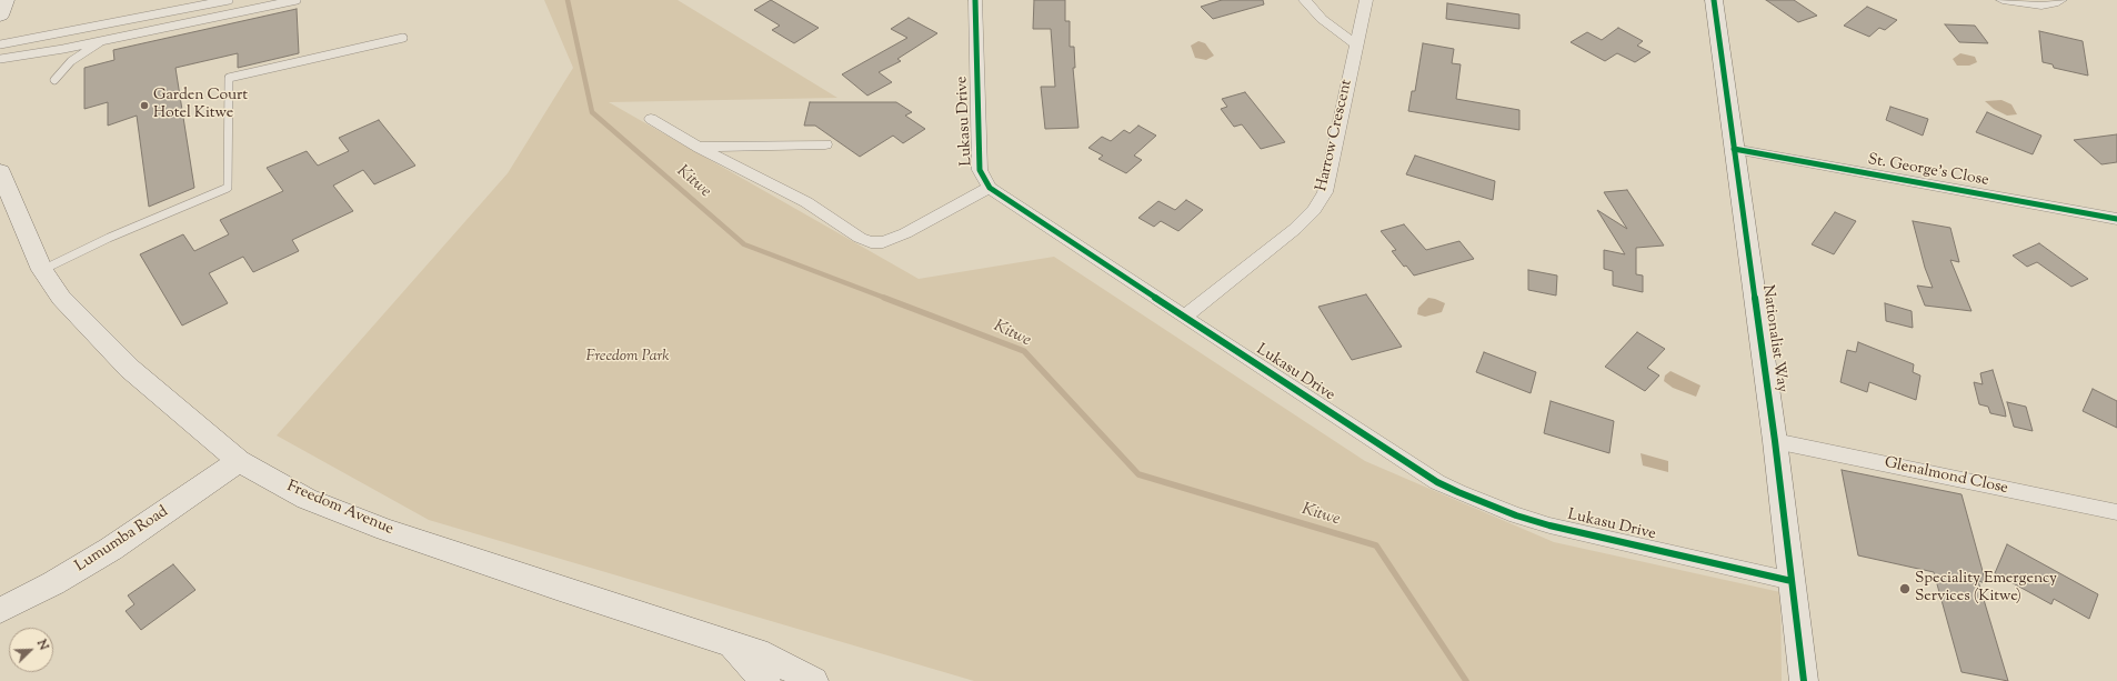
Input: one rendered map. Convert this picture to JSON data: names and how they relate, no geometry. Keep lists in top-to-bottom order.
{
  "streets": {
    "main road": ["Nationalist Way", "Freedom Avenue", "Lumumba Road"],
    "street": [
      "Lukasu Drive",
      "Harrow Crescent",
      "St. George's Close",
      "Glenalmond Close"
    ]
  },
  "crossings": [
    ["Lukasu Drive", "Harrow Crescent"],
    ["Lukasu Drive", "Nationalist Way"],
    ["St. George's Close", "Nationalist Way"],
    ["Nationalist Way", "Glenalmond Close"],
    ["Freedom Avenue", "Lumumba Road"]
  ],
  "water": ["Kitwe"],
  "parks": ["Freedom Park"],
  "places": ["Garden Court Hotel Kitwe", "Speciality Emergency Services (Kitwe)"],
  "north": "top right"
}
